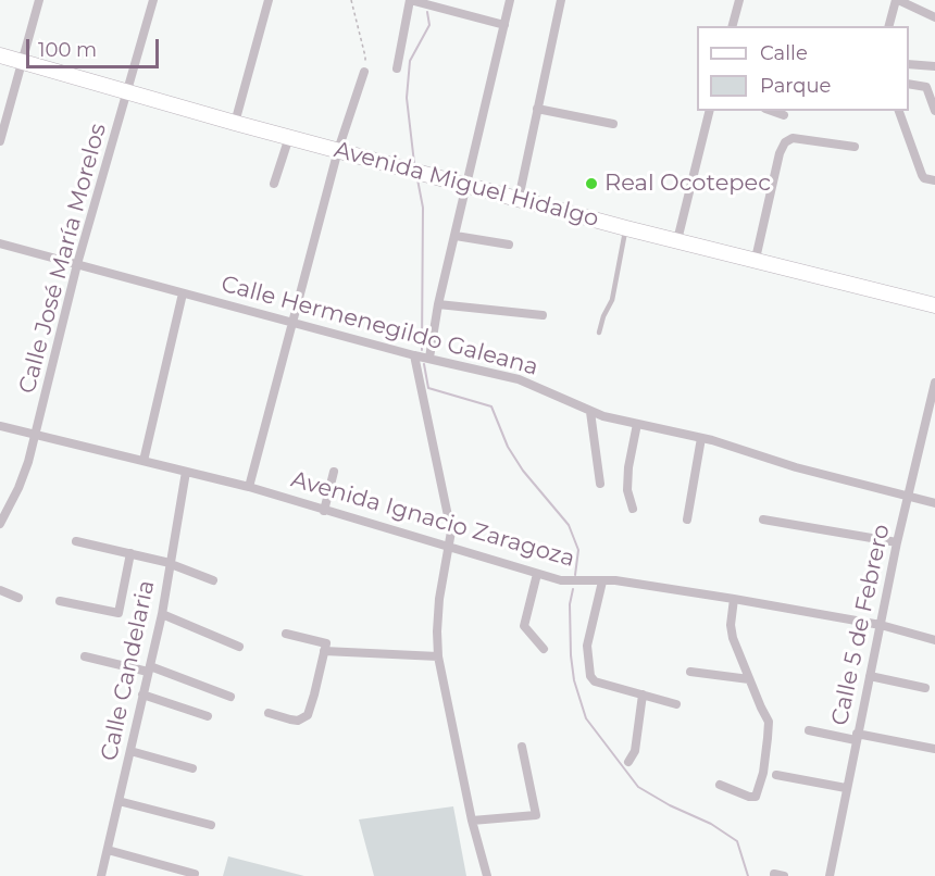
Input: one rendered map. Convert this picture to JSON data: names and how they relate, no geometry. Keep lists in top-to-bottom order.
{
  "streets": {
    "main road": ["Avenida Miguel Hidalgo"],
    "street": [
      "Calle José María Morelos",
      "Calle Hermenegildo Galeana",
      "Avenida Ignacio Zaragoza",
      "Calle 5 de Febrero",
      "Calle Candelaria"
    ]
  },
  "crossings": [
    ["Avenida Miguel Hidalgo", "Calle José María Morelos"],
    ["Calle José María Morelos", "Calle Hermenegildo Galeana"],
    ["Calle José María Morelos", "Avenida Ignacio Zaragoza"],
    ["Calle Hermenegildo Galeana", "Calle 5 de Febrero"],
    ["Avenida Ignacio Zaragoza", "Calle 5 de Febrero"],
    ["Avenida Ignacio Zaragoza", "Calle Candelaria"]
  ],
  "places": ["Real Ocotepec"],
  "legend": ["Calle", "Parque"],
  "scale_bar": "100 m"
}
